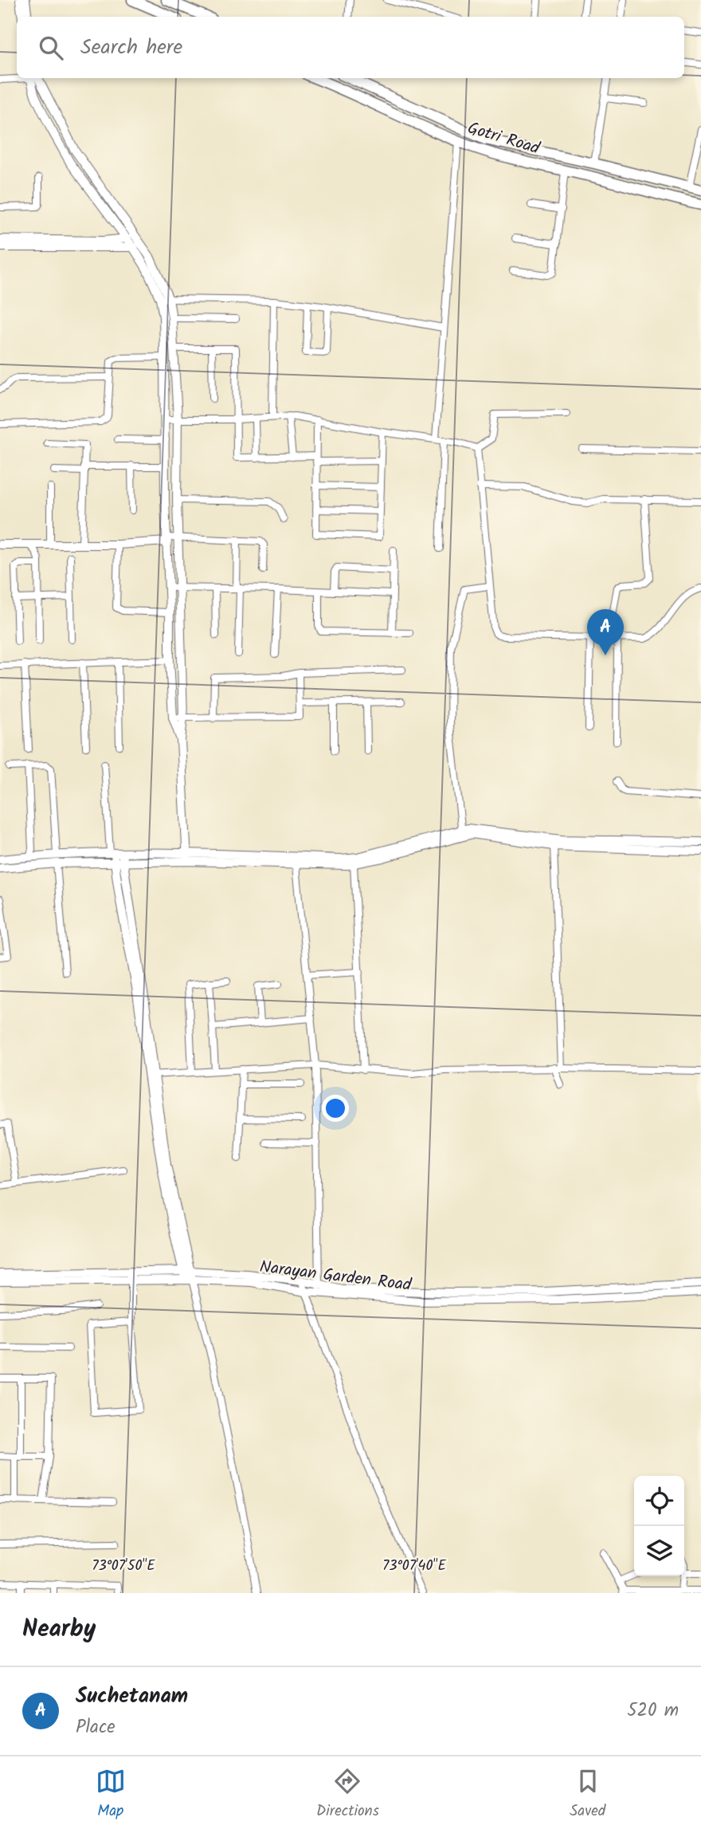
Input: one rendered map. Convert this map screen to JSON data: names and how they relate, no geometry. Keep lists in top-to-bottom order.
{
  "streets": {
    "main road": ["Gotri Road"],
    "street": ["Narayan Garden Road"]
  },
  "page": {
    "search": "Search here",
    "pins": "A",
    "heading": "Nearby",
    "list": [
      {
        "mark": "A",
        "name": "Suchetanam",
        "note": "Place",
        "value": "520 m"
      }
    ],
    "nav": ["Map", "Directions", "Saved"]
  },
  "coordinates": ["73°07'50\"E", "73°07'40\"E"]
}
